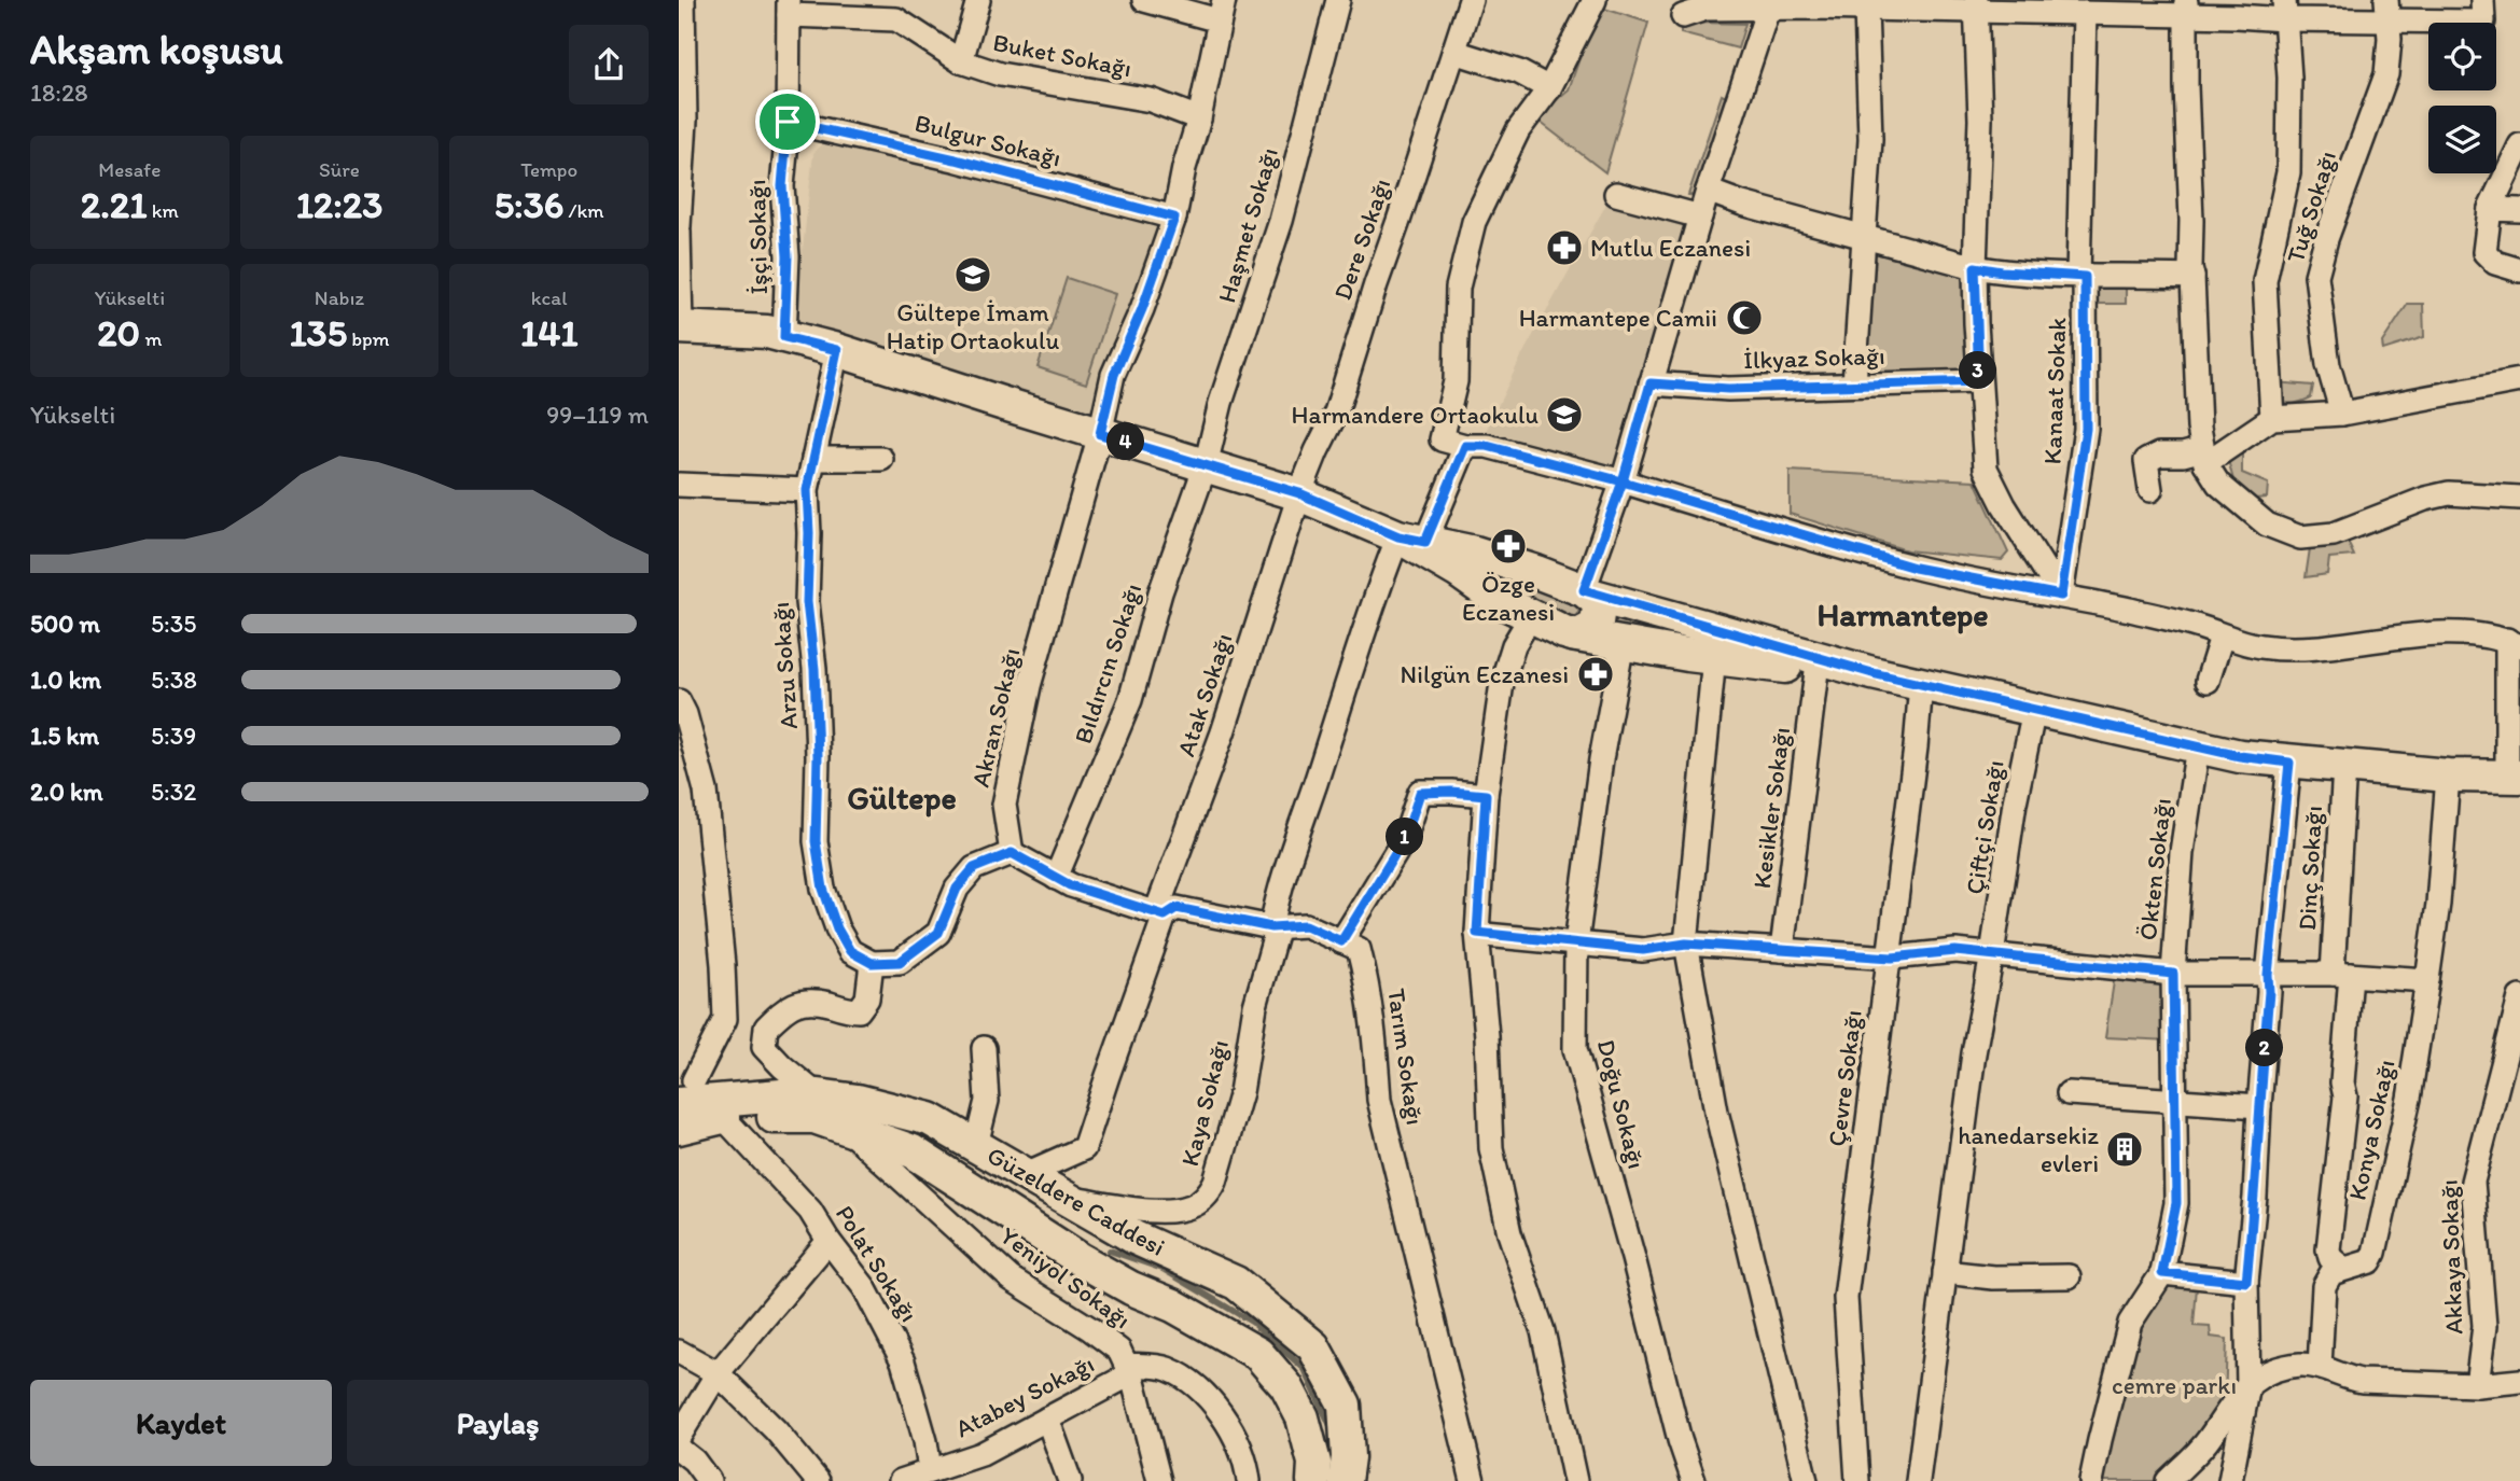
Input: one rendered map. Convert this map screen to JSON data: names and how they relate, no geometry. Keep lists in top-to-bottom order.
{
  "streets": {
    "main road": ["Güzeldere Caddesi"],
    "street": [
      "Buket Sokağı",
      "Bulgur Sokağı",
      "Tuğ Sokağı",
      "Haşmet Sokağı",
      "İşçi Sokağı",
      "Dere Sokağı",
      "İlkyaz Sokağı",
      "Kanaat Sokak",
      "Bıldırcın Sokağı",
      "Arzu Sokağı",
      "Atak Sokağı",
      "Akran Sokağı",
      "Kesikler Sokağı",
      "Çiftçi Sokağı",
      "Dinç Sokağı",
      "Ökten Sokağı",
      "Tarım Sokağı",
      "Çevre Sokağı",
      "Kaya Sokağı",
      "Doğu Sokağı",
      "Konya Sokağı",
      "Akkaya Sokağı",
      "Polat Sokağı",
      "Yeniyol Sokağı",
      "Atabey Sokağı"
    ]
  },
  "crossings": [
    ["Buket Sokağı", "İşçi Sokağı"],
    ["Buket Sokağı", "Akran Sokağı"],
    ["Bulgur Sokağı", "İşçi Sokağı"],
    ["Bulgur Sokağı", "Akran Sokağı"],
    ["Haşmet Sokağı", "Bıldırcın Sokağı"],
    ["Dere Sokağı", "Atak Sokağı"],
    ["Bıldırcın Sokağı", "Tarım Sokağı"],
    ["Atak Sokağı", "Tarım Sokağı"],
    ["Atak Sokağı", "Güzeldere Caddesi"],
    ["Akran Sokağı", "Tarım Sokağı"],
    ["Dinç Sokağı", "Konya Sokağı"],
    ["Tarım Sokağı", "Kaya Sokağı"],
    ["Kaya Sokağı", "Güzeldere Caddesi"],
    ["Güzeldere Caddesi", "Polat Sokağı"],
    ["Güzeldere Caddesi", "Yeniyol Sokağı"],
    ["Polat Sokağı", "Atabey Sokağı"],
    ["Yeniyol Sokağı", "Atabey Sokağı"]
  ],
  "districts": ["Harmantepe", "Gültepe"],
  "parks": ["cemre parkı"],
  "places": {
    "pharmacy": ["Mutlu Eczanesi", "Özge Eczanesi", "Nilgün Eczanesi"],
    "school or university": ["Gültepe İmam Hatip Ortaokulu", "Harmandere Ortaokulu"],
    "mosque": ["Harmantepe Camii"],
    "building": ["hanedarsekiz evleri"]
  },
  "page": {
    "heading": ["Akşam koşusu", "18:28"],
    "stats": [
      ["Mesafe", "2.21 km"],
      ["Süre", "12:23"],
      ["Tempo", "5:36 /km"],
      ["Yükselti", "20 m"],
      ["Nabız", "135 bpm"],
      ["kcal", "141"]
    ],
    "pins": [
      "3",
      "4",
      "1",
      "2"
    ],
    "chart": ["Yükselti", "99–119 m"],
    "list": [
      {
        "name": "500 m",
        "note": "5:35"
      },
      {
        "name": "1.0 km",
        "note": "5:38"
      },
      {
        "name": "1.5 km",
        "note": "5:39"
      },
      {
        "name": "2.0 km",
        "note": "5:32"
      }
    ],
    "buttons": ["Kaydet", "Paylaş"]
  }
}
